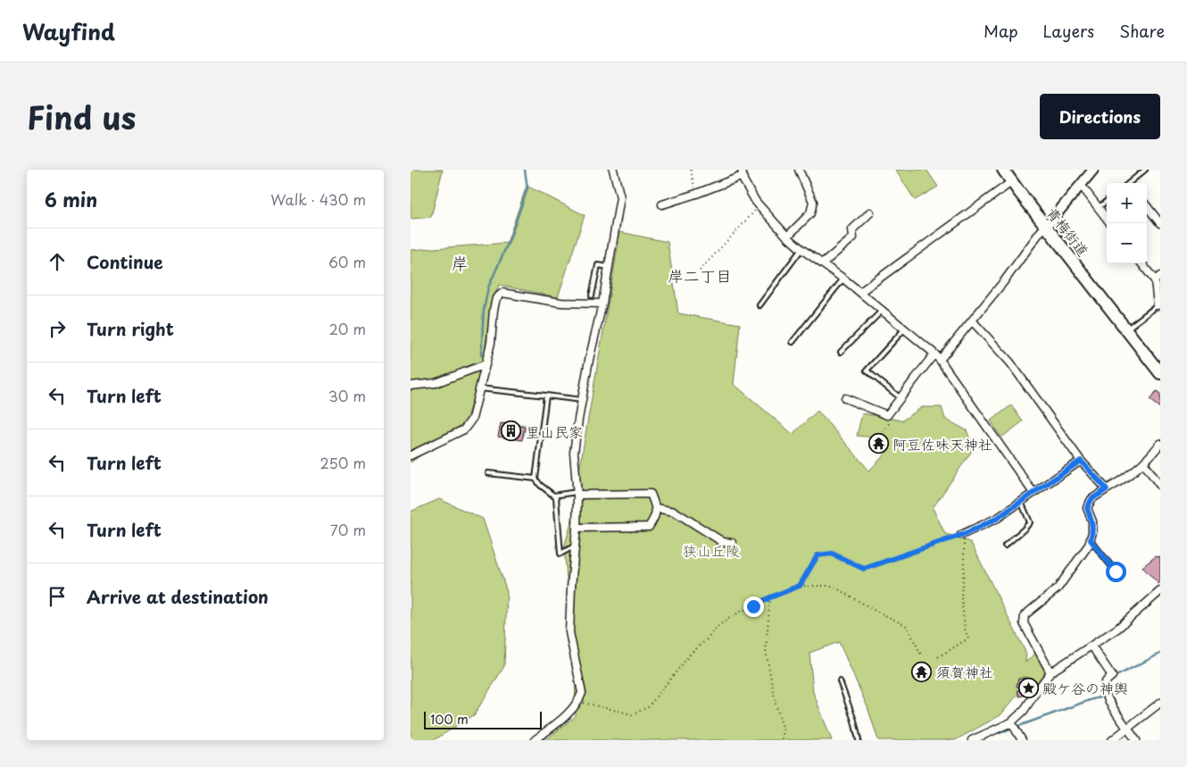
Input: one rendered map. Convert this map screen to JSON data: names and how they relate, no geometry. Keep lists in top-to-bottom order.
{
  "streets": {
    "main road": ["青梅街道"]
  },
  "districts": ["岸", "岸二丁目"],
  "parks": ["狭山丘陵"],
  "places": {
    "building": ["里山民家"],
    "temple": ["阿豆佐味天神社", "須賀神社"],
    "place": ["殿ケ谷の神輿"]
  },
  "scale_bar": "100 m",
  "page": {
    "header": "Wayfind",
    "nav": ["Map", "Layers", "Share"],
    "title": "Find us",
    "buttons": "Directions",
    "heading": ["6 min", "Walk · 430 m"],
    "map_buttons": ["+", "−"],
    "list": [
      ["Continue", "60 m"],
      ["Turn right", "20 m"],
      ["Turn left", "30 m"],
      ["Turn left", "250 m"],
      ["Turn left", "70 m"],
      "Arrive at destination"
    ],
    "scale": "100 m"
  }
}
